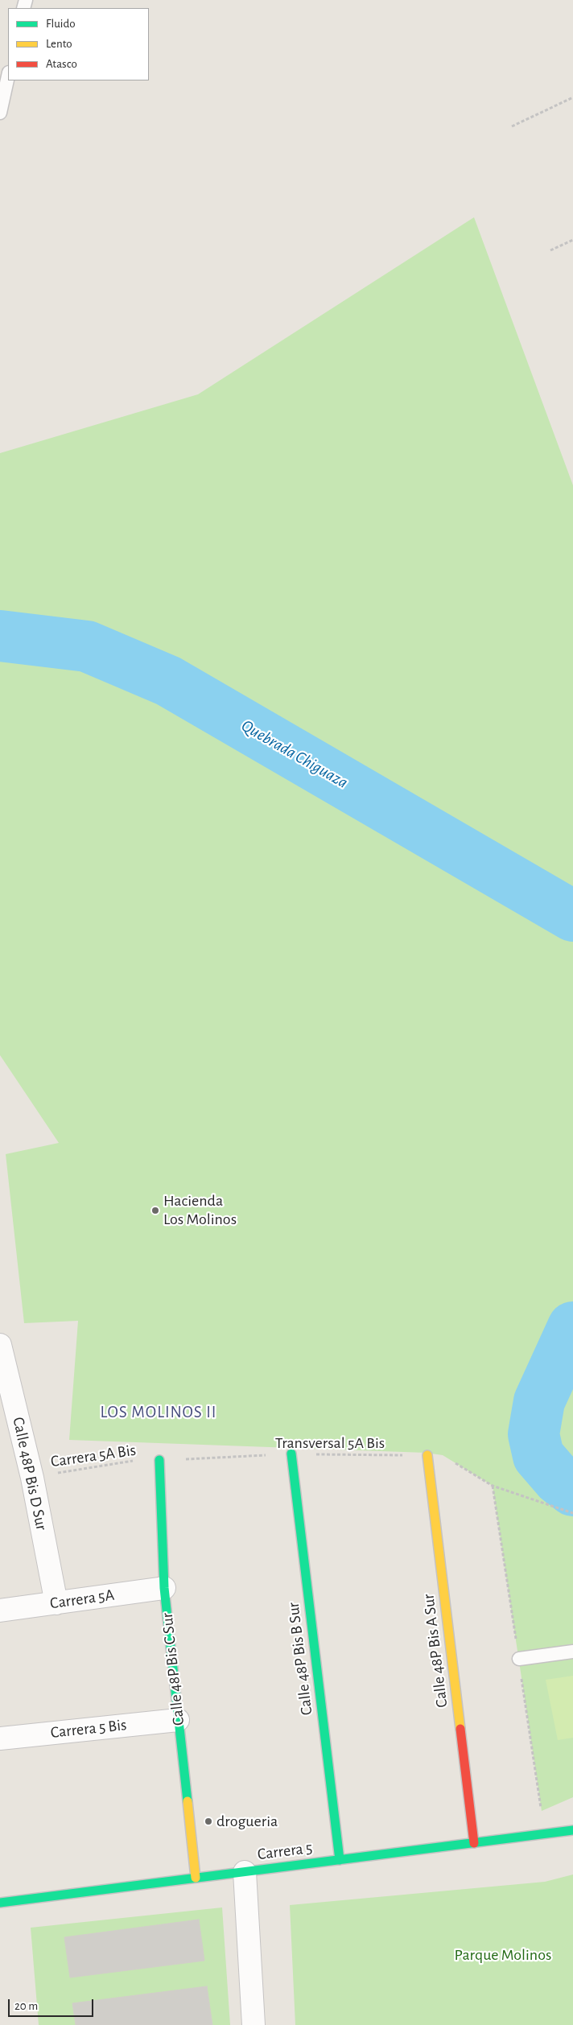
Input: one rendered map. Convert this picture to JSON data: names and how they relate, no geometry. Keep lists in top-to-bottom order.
{
  "streets": {
    "street": [
      "Calle 48P Bis D Sur",
      "Carrera 5A",
      "Calle 48P Bis A Sur",
      "Calle 48P Bis B Sur",
      "Calle 48P Bis C Sur",
      "Carrera 5 Bis",
      "Carrera 5"
    ],
    "path": ["Transversal 5A Bis", "Carrera 5A Bis"]
  },
  "crossings": [
    ["Transversal 5A Bis", "Carrera 5A Bis"],
    ["Transversal 5A Bis", "Calle 48P Bis A Sur"],
    ["Transversal 5A Bis", "Calle 48P Bis B Sur"],
    ["Transversal 5A Bis", "Calle 48P Bis C Sur"],
    ["Carrera 5A Bis", "Calle 48P Bis D Sur"],
    ["Carrera 5A Bis", "Calle 48P Bis C Sur"],
    ["Calle 48P Bis D Sur", "Carrera 5A"],
    ["Carrera 5A", "Calle 48P Bis C Sur"],
    ["Calle 48P Bis A Sur", "Carrera 5"],
    ["Calle 48P Bis B Sur", "Carrera 5"],
    ["Calle 48P Bis C Sur", "Carrera 5 Bis"],
    ["Calle 48P Bis C Sur", "Carrera 5"]
  ],
  "districts": ["LOS MOLINOS II"],
  "water": ["Quebrada Chiguaza"],
  "parks": ["Parque Molinos"],
  "places": ["Hacienda Los Molinos", "drogueria"],
  "legend": ["Fluido", "Lento", "Atasco"],
  "scale_bar": "20 m"
}
